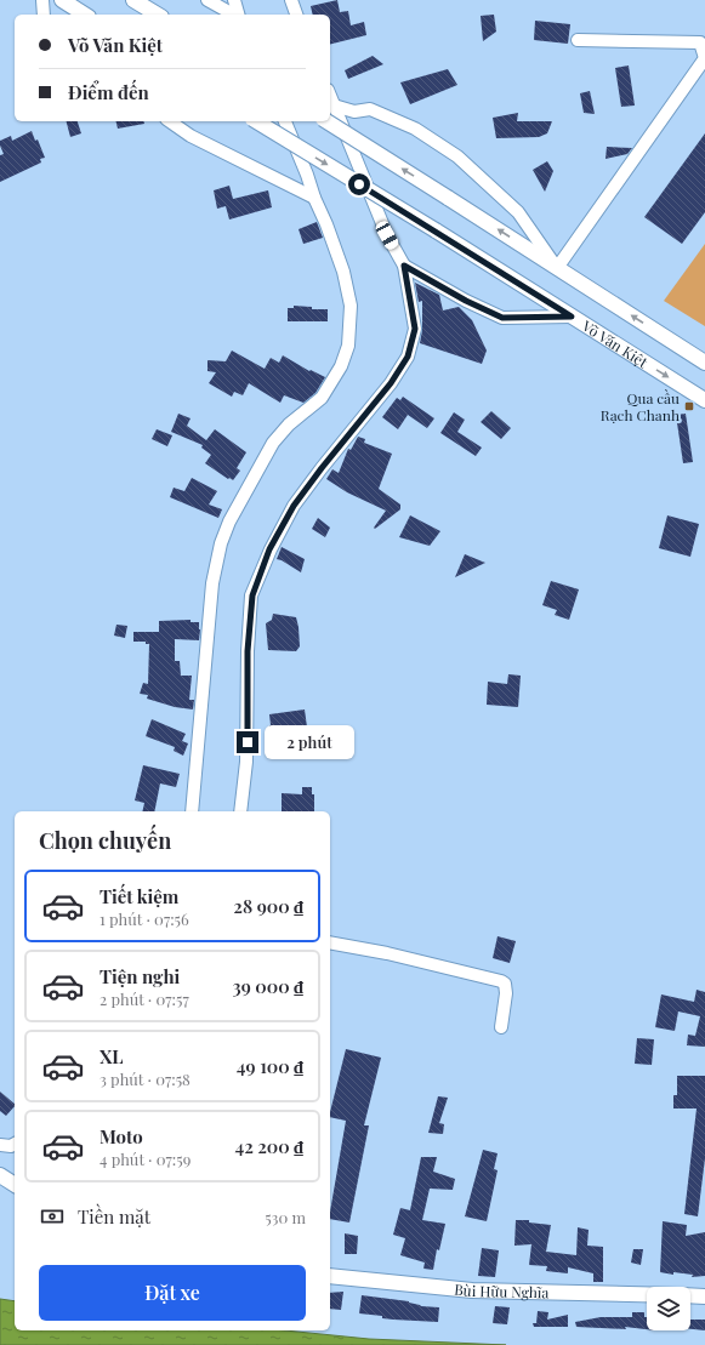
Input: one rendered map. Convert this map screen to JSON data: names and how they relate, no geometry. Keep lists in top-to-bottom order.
{
  "streets": {
    "main road": ["Võ Văn Kiệt", "Bùi Hữu Nghĩa"]
  },
  "places": {
    "transit": ["Qua cầu Rạch Chanh"]
  },
  "page": {
    "banner": ["Võ Văn Kiệt", "Điểm đến"],
    "bubble": "2 phút",
    "heading": "Chọn chuyến",
    "list": [
      {
        "name": "Tiết kiệm",
        "note": "1 phút · 07:56",
        "value": "28 900 ₫"
      },
      {
        "name": "Tiện nghi",
        "note": "2 phút · 07:57",
        "value": "39 000 ₫"
      },
      {
        "name": "XL",
        "note": "3 phút · 07:58",
        "value": "49 100 ₫"
      },
      {
        "name": "Moto",
        "note": "4 phút · 07:59",
        "value": "42 200 ₫"
      }
    ],
    "pay": ["Tiền mặt", "530 m"],
    "buttons": "Đặt xe"
  }
}
